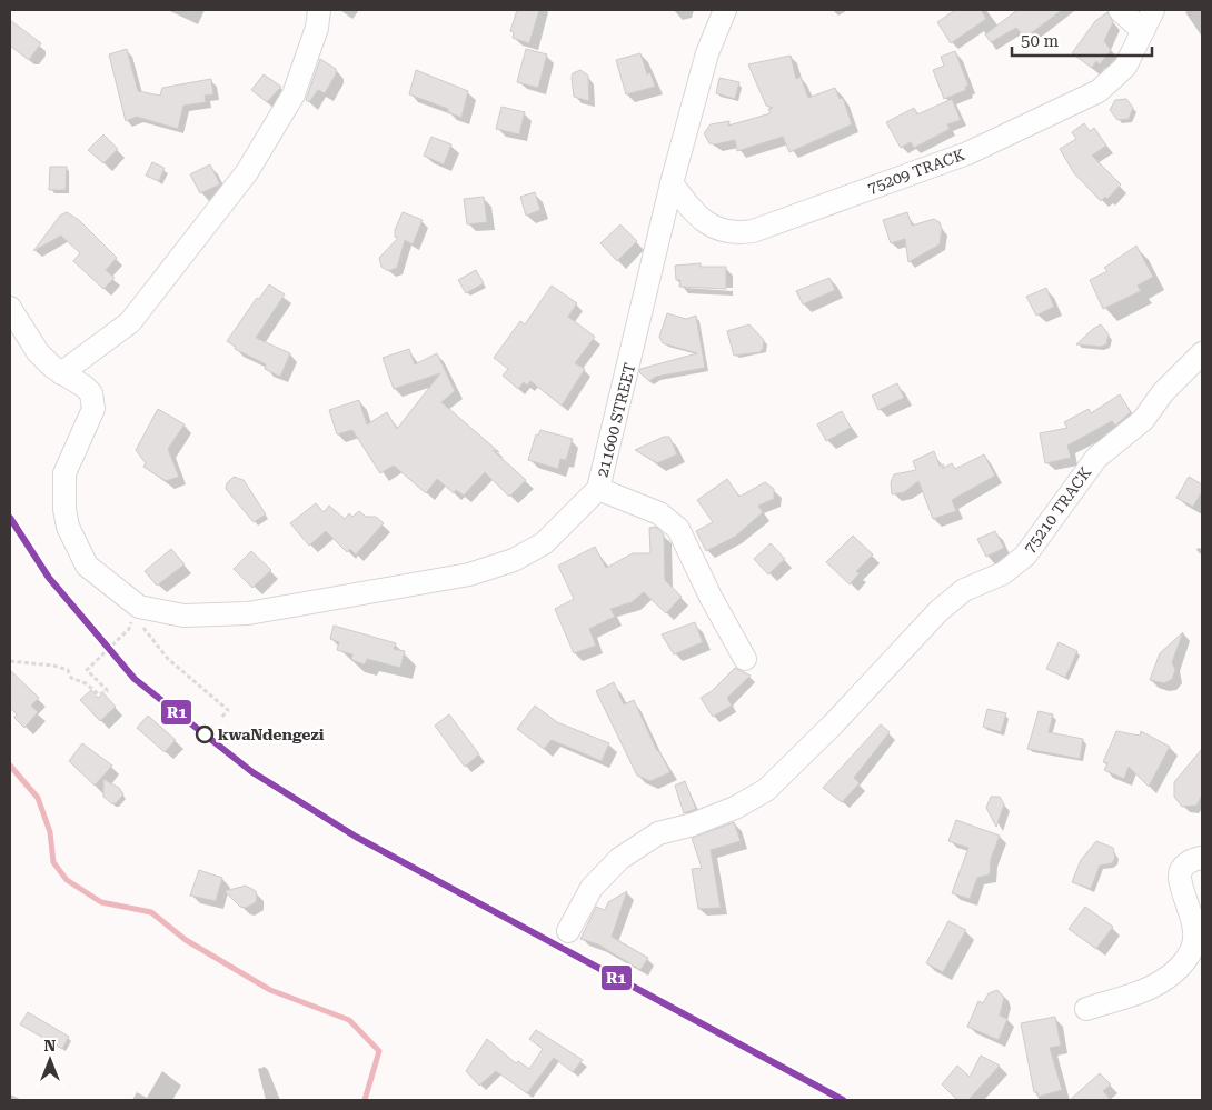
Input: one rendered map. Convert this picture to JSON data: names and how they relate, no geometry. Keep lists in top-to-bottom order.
{
  "streets": {
    "street": ["75209 TRACK", "211600 STREET", "75210 TRACK"]
  },
  "crossings": [
    ["75209 TRACK", "211600 STREET"]
  ],
  "places": ["kwaNdengezi"],
  "lines": ["transit line R1"],
  "scale_bar": "50 m",
  "north": "top"
}
